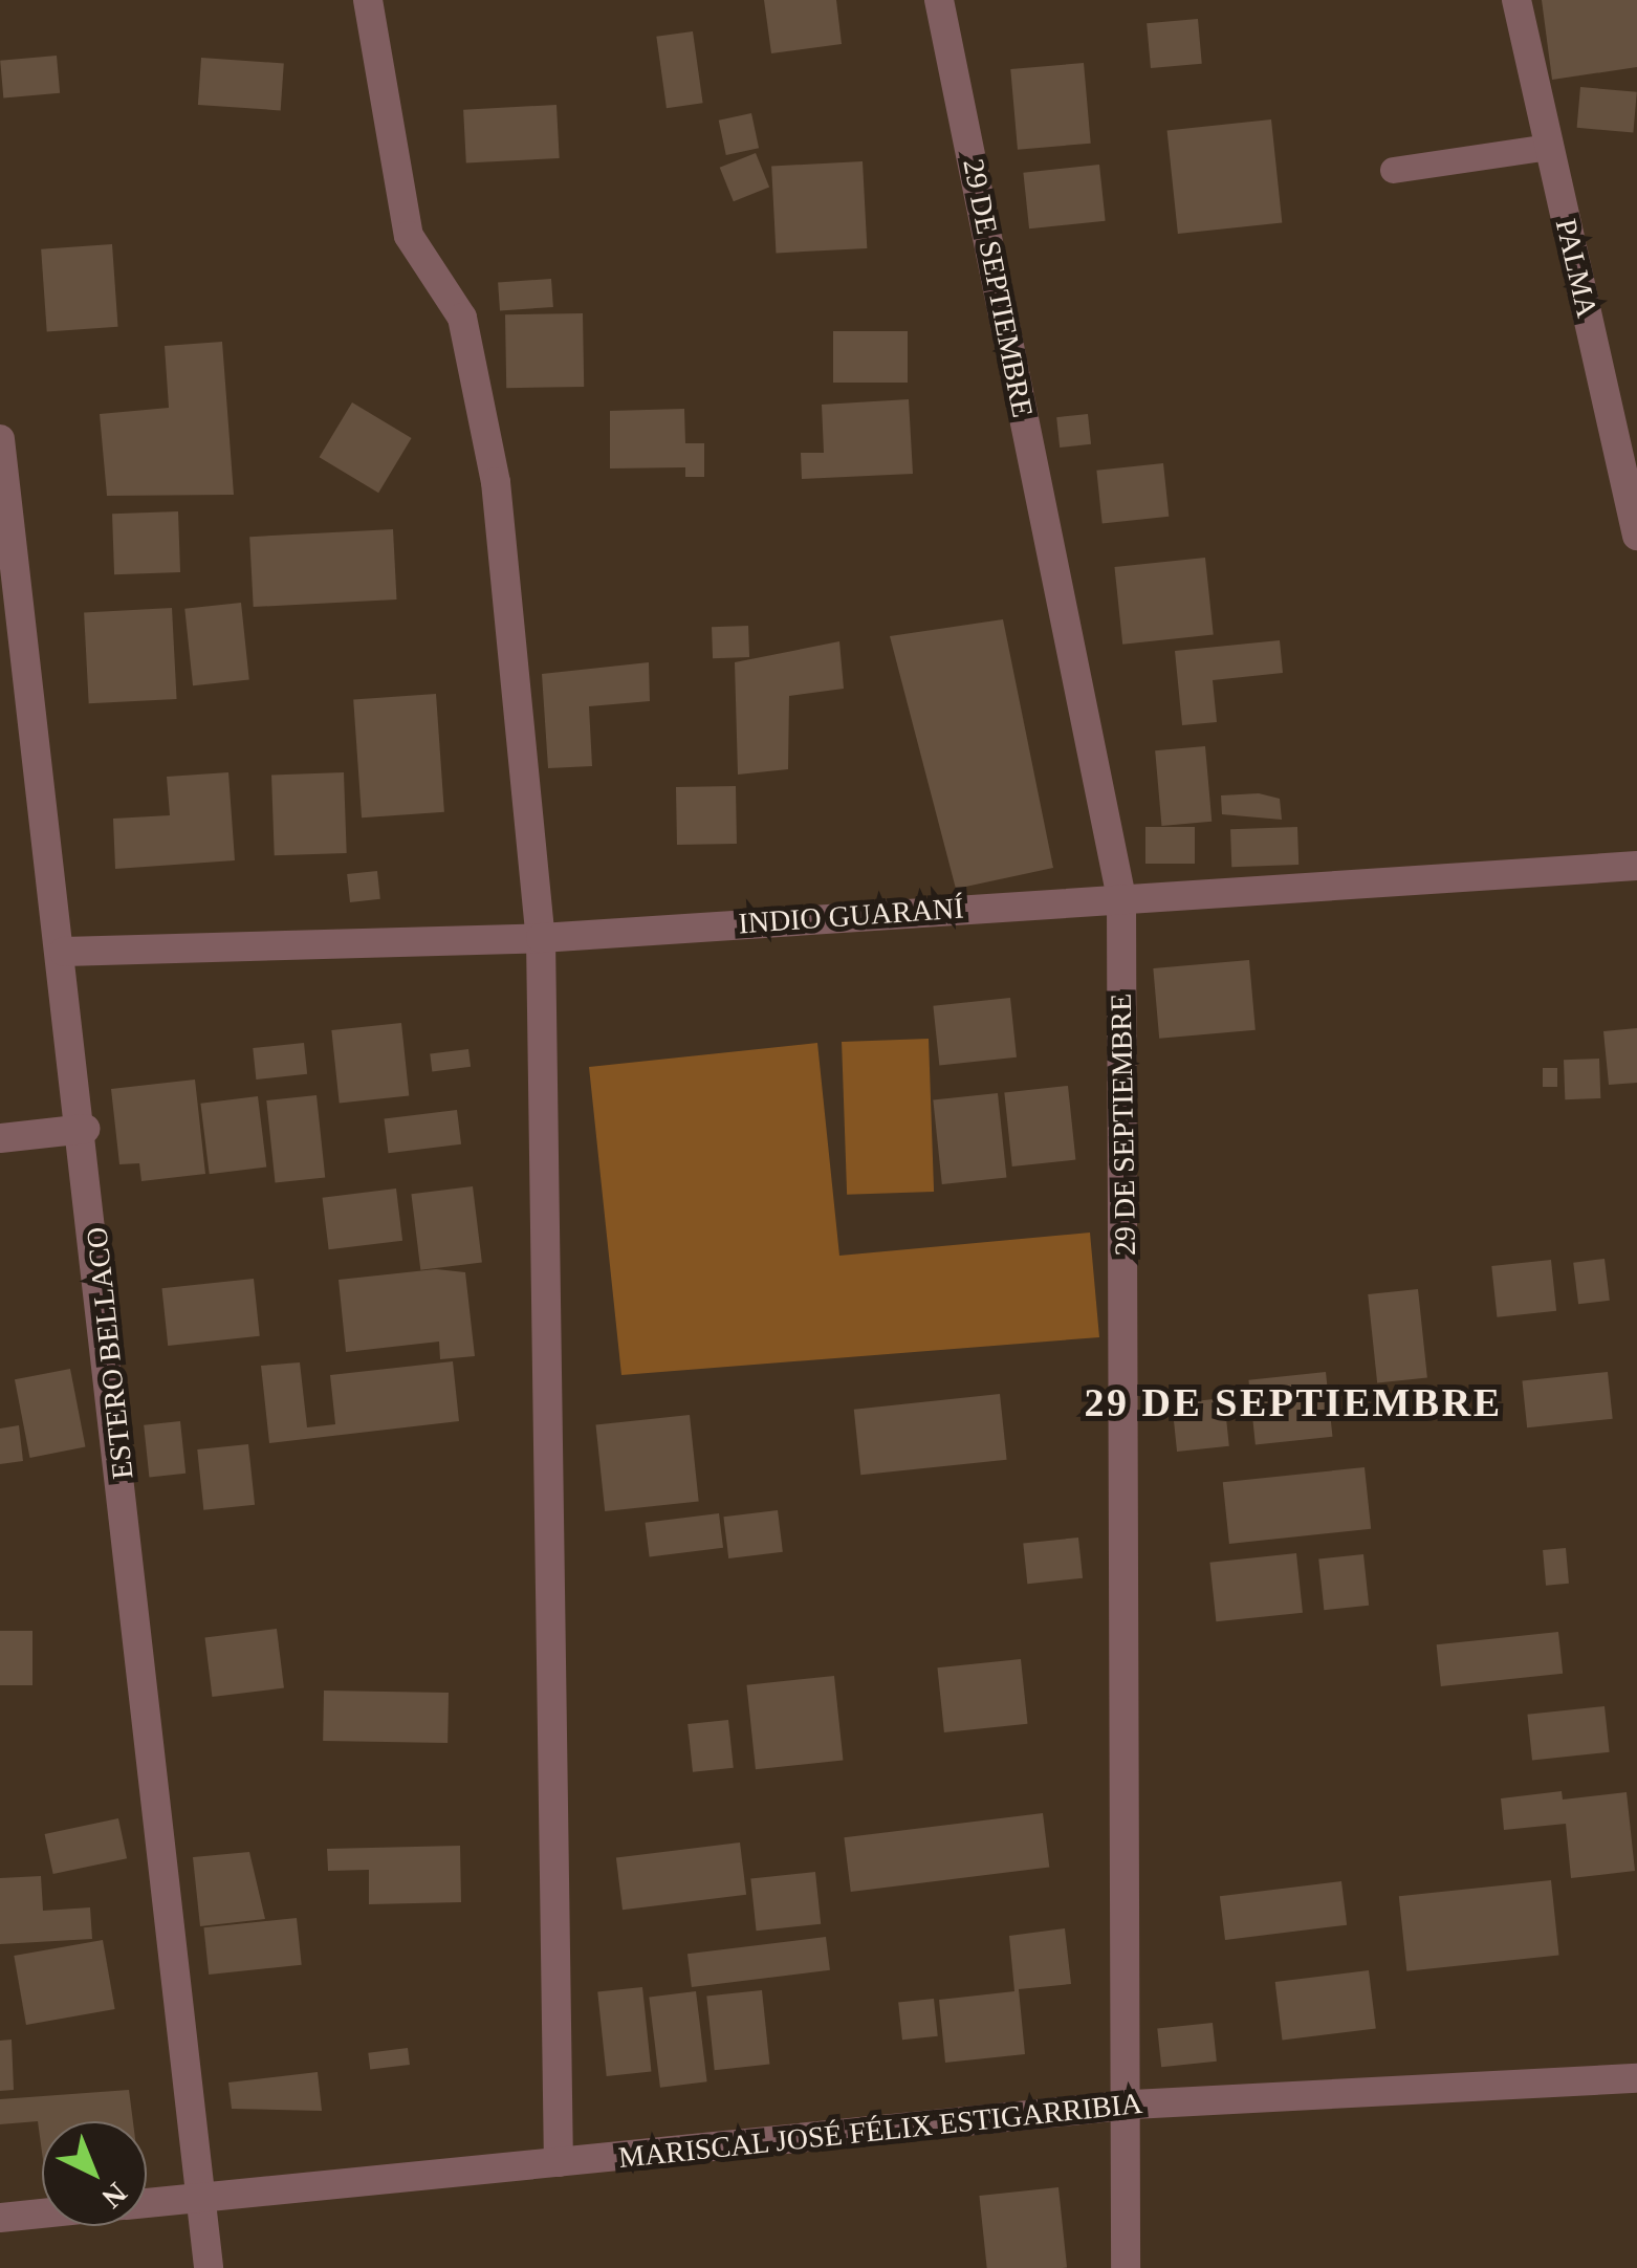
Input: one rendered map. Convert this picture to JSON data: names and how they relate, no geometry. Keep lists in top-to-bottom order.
{
  "streets": {
    "street": [
      "PALMA",
      "29 DE SEPTIEMBRE",
      "INDIO GUARANÍ",
      "ESTERO BELLACO",
      "MARISCAL JOSÉ FÉLIX ESTIGARRIBIA"
    ]
  },
  "crossings": [
    ["29 DE SEPTIEMBRE", "INDIO GUARANÍ"],
    ["29 DE SEPTIEMBRE", "MARISCAL JOSÉ FÉLIX ESTIGARRIBIA"],
    ["INDIO GUARANÍ", "ESTERO BELLACO"],
    ["ESTERO BELLACO", "MARISCAL JOSÉ FÉLIX ESTIGARRIBIA"]
  ],
  "districts": ["29 DE SEPTIEMBRE"],
  "north": "bottom right"
}
